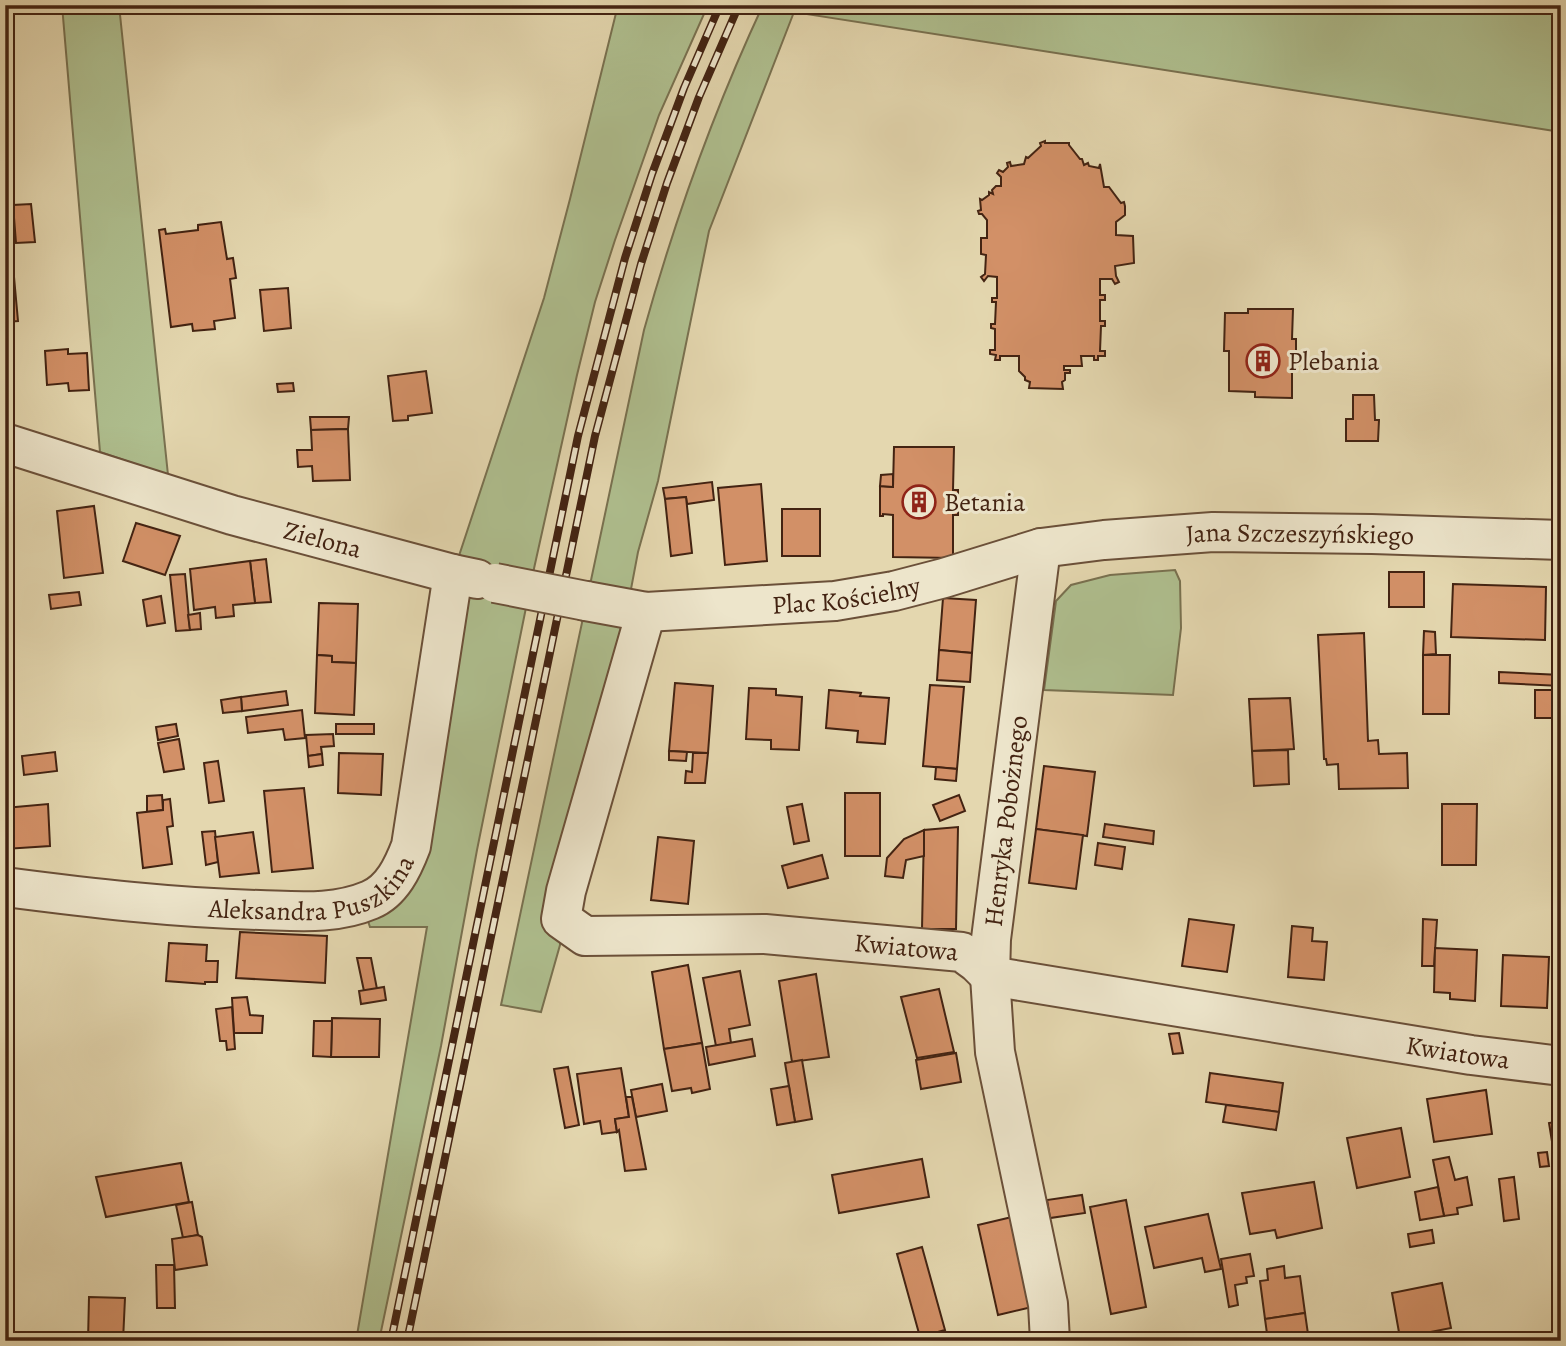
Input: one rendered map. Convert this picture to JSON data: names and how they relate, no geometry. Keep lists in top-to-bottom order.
{
  "streets": {
    "street": [
      "Jana Szczeszyńskiego",
      "Zielona",
      "Plac Kościelny",
      "Henryka Pobożnego",
      "Aleksandra Puszkina",
      "Kwiatowa"
    ]
  },
  "crossings": [
    ["Jana Szczeszyńskiego", "Plac Kościelny"],
    ["Jana Szczeszyńskiego", "Henryka Pobożnego"],
    ["Zielona", "Plac Kościelny"],
    ["Zielona", "Aleksandra Puszkina"],
    ["Zielona", "Kwiatowa"],
    ["Plac Kościelny", "Henryka Pobożnego"],
    ["Plac Kościelny", "Kwiatowa"],
    ["Henryka Pobożnego", "Kwiatowa"]
  ],
  "places": {
    "building": ["Plebania", "Betania"]
  }
}
